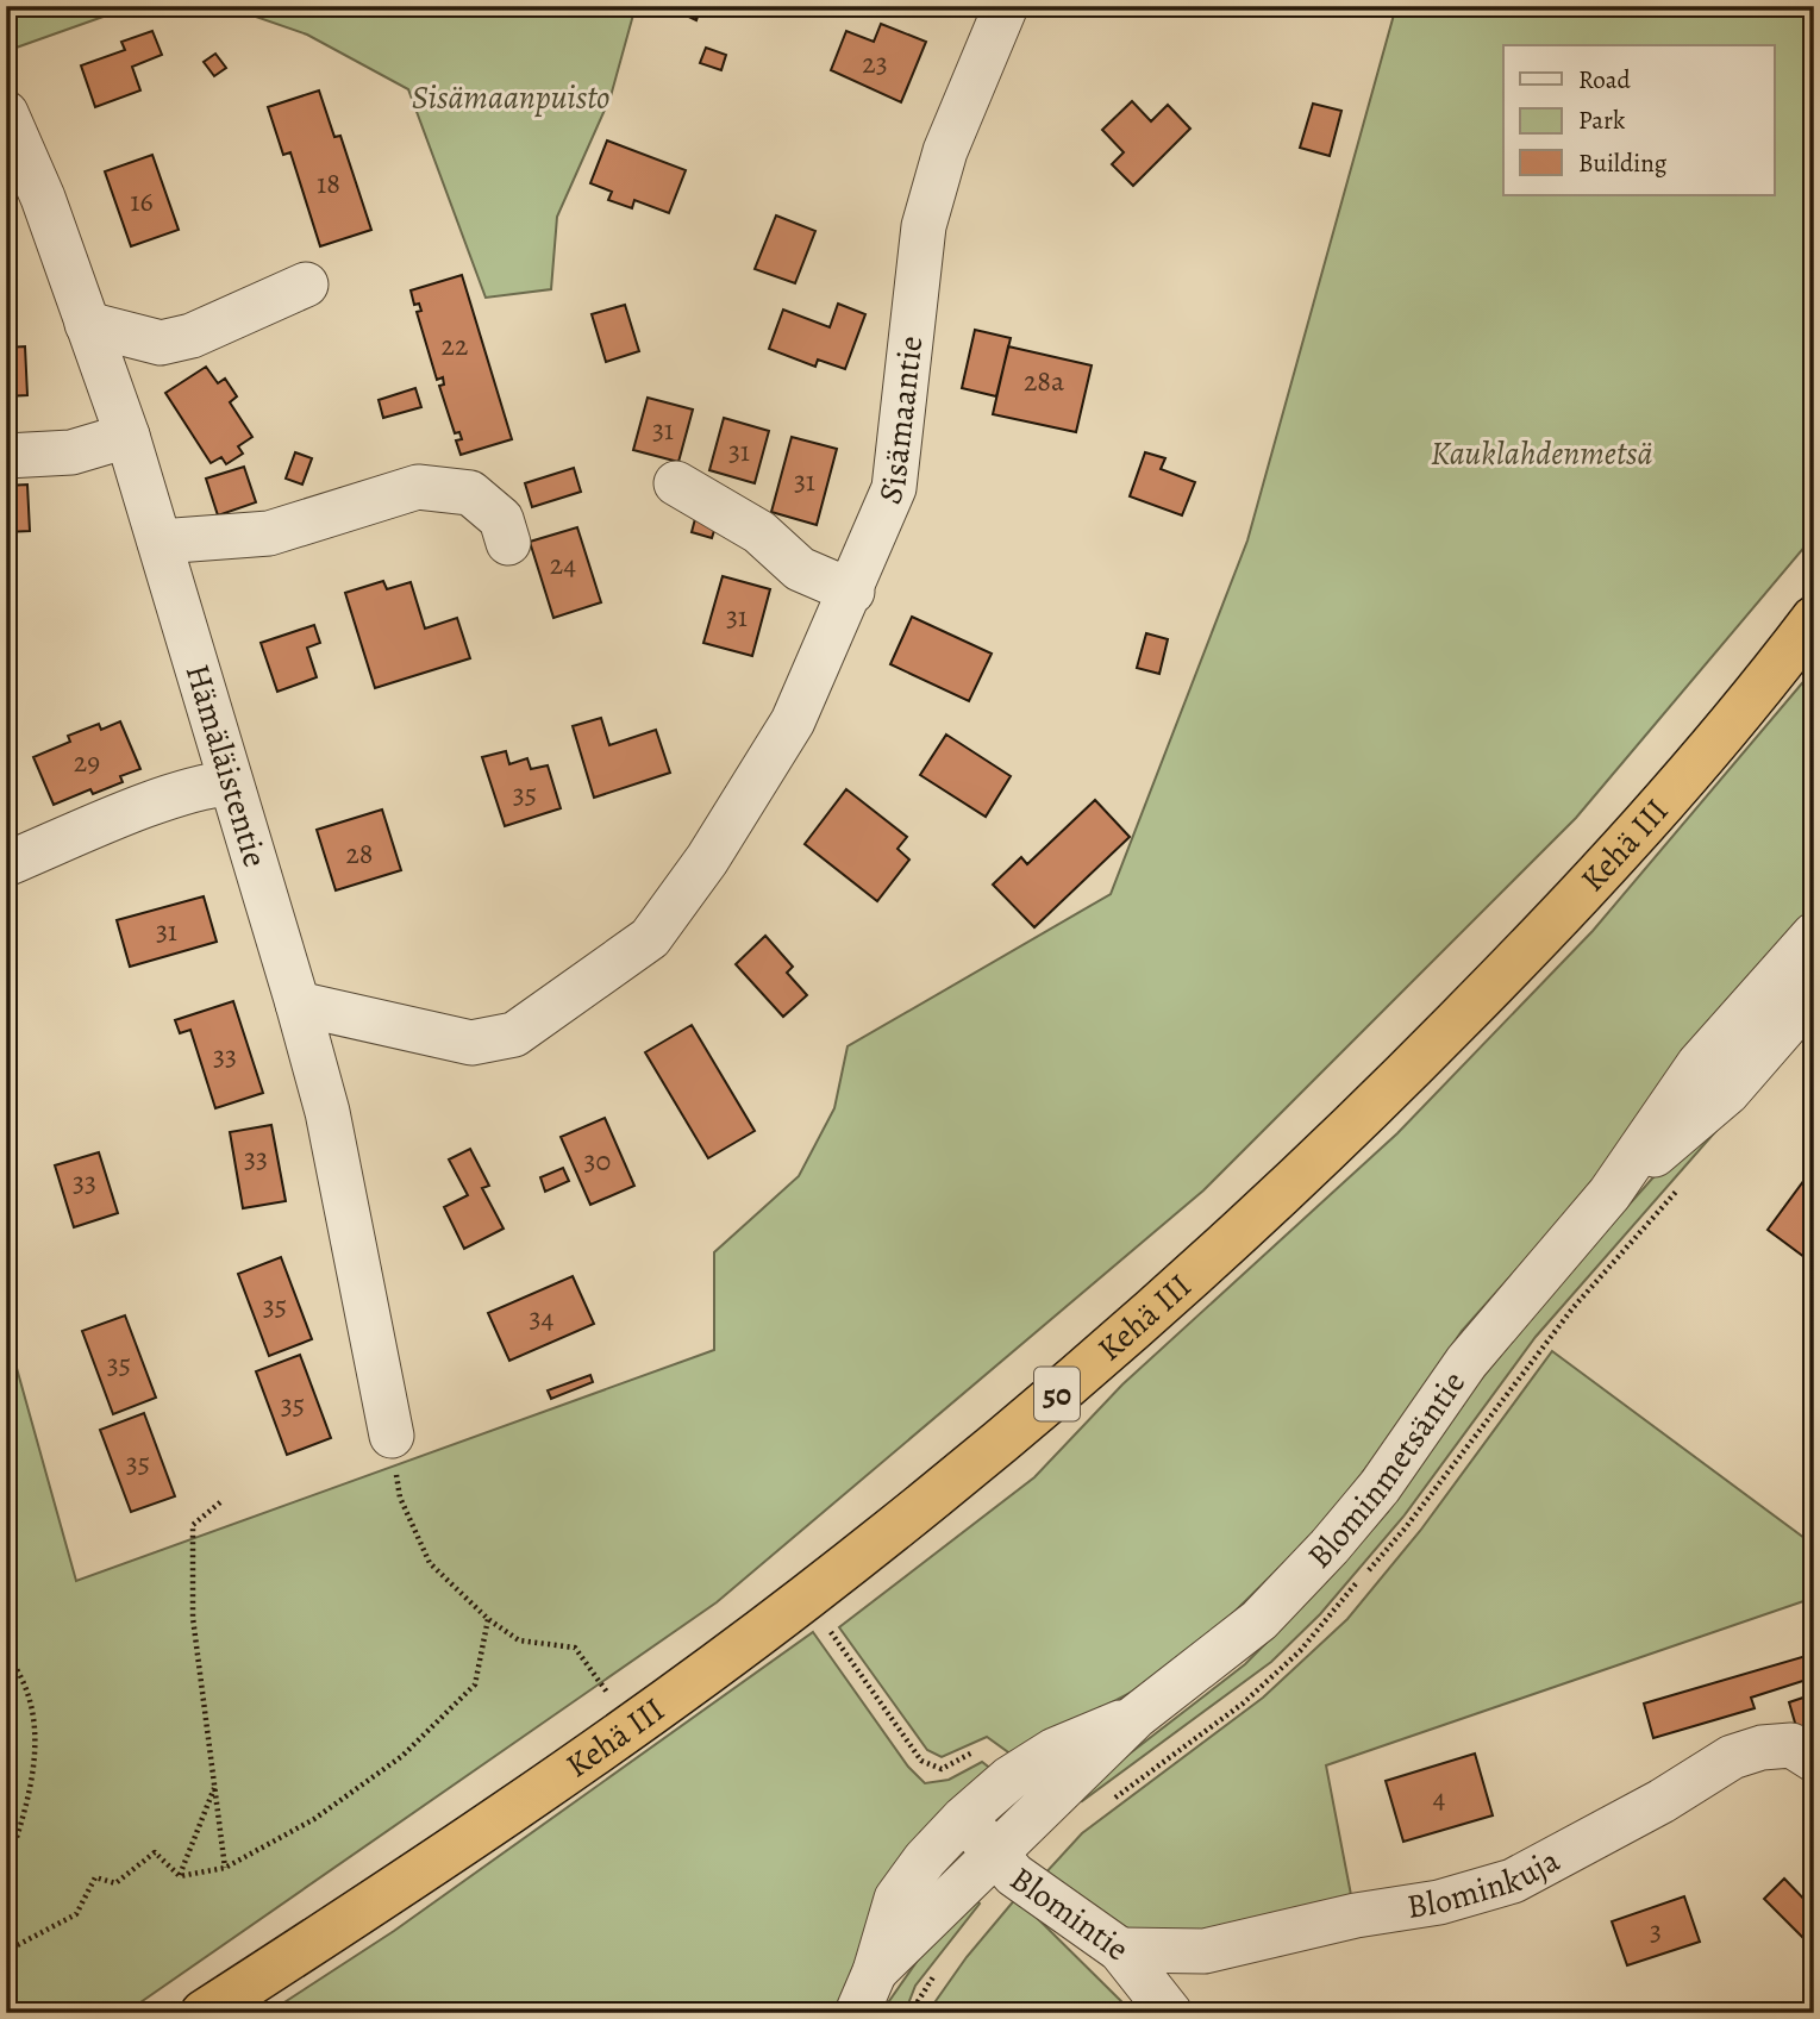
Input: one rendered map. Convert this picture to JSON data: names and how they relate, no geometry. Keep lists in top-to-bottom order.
{
  "streets": {
    "highway": ["Kehä III", "50"],
    "street": [
      "Sisämaantie",
      "Hämäläistentie",
      "Blominmetsäntie",
      "Blominkuja",
      "Blomintie"
    ]
  },
  "crossings": [
    ["Sisämaantie", "Hämäläistentie"],
    ["Blominmetsäntie", "Blomintie"],
    ["Blominkuja", "Blomintie"]
  ],
  "parks": ["Sisämaanpuisto", "Kauklahdenmetsä"],
  "house_numbers": [
    "23",
    "18",
    "16",
    "22",
    "28a",
    "31",
    "31",
    "31",
    "24",
    "31",
    "29",
    "35",
    "28",
    "31",
    "33",
    "33",
    "30",
    "33",
    "35",
    "34",
    "35",
    "35",
    "35",
    "4",
    "3"
  ],
  "legend": ["Road", "Park", "Building"]
}
